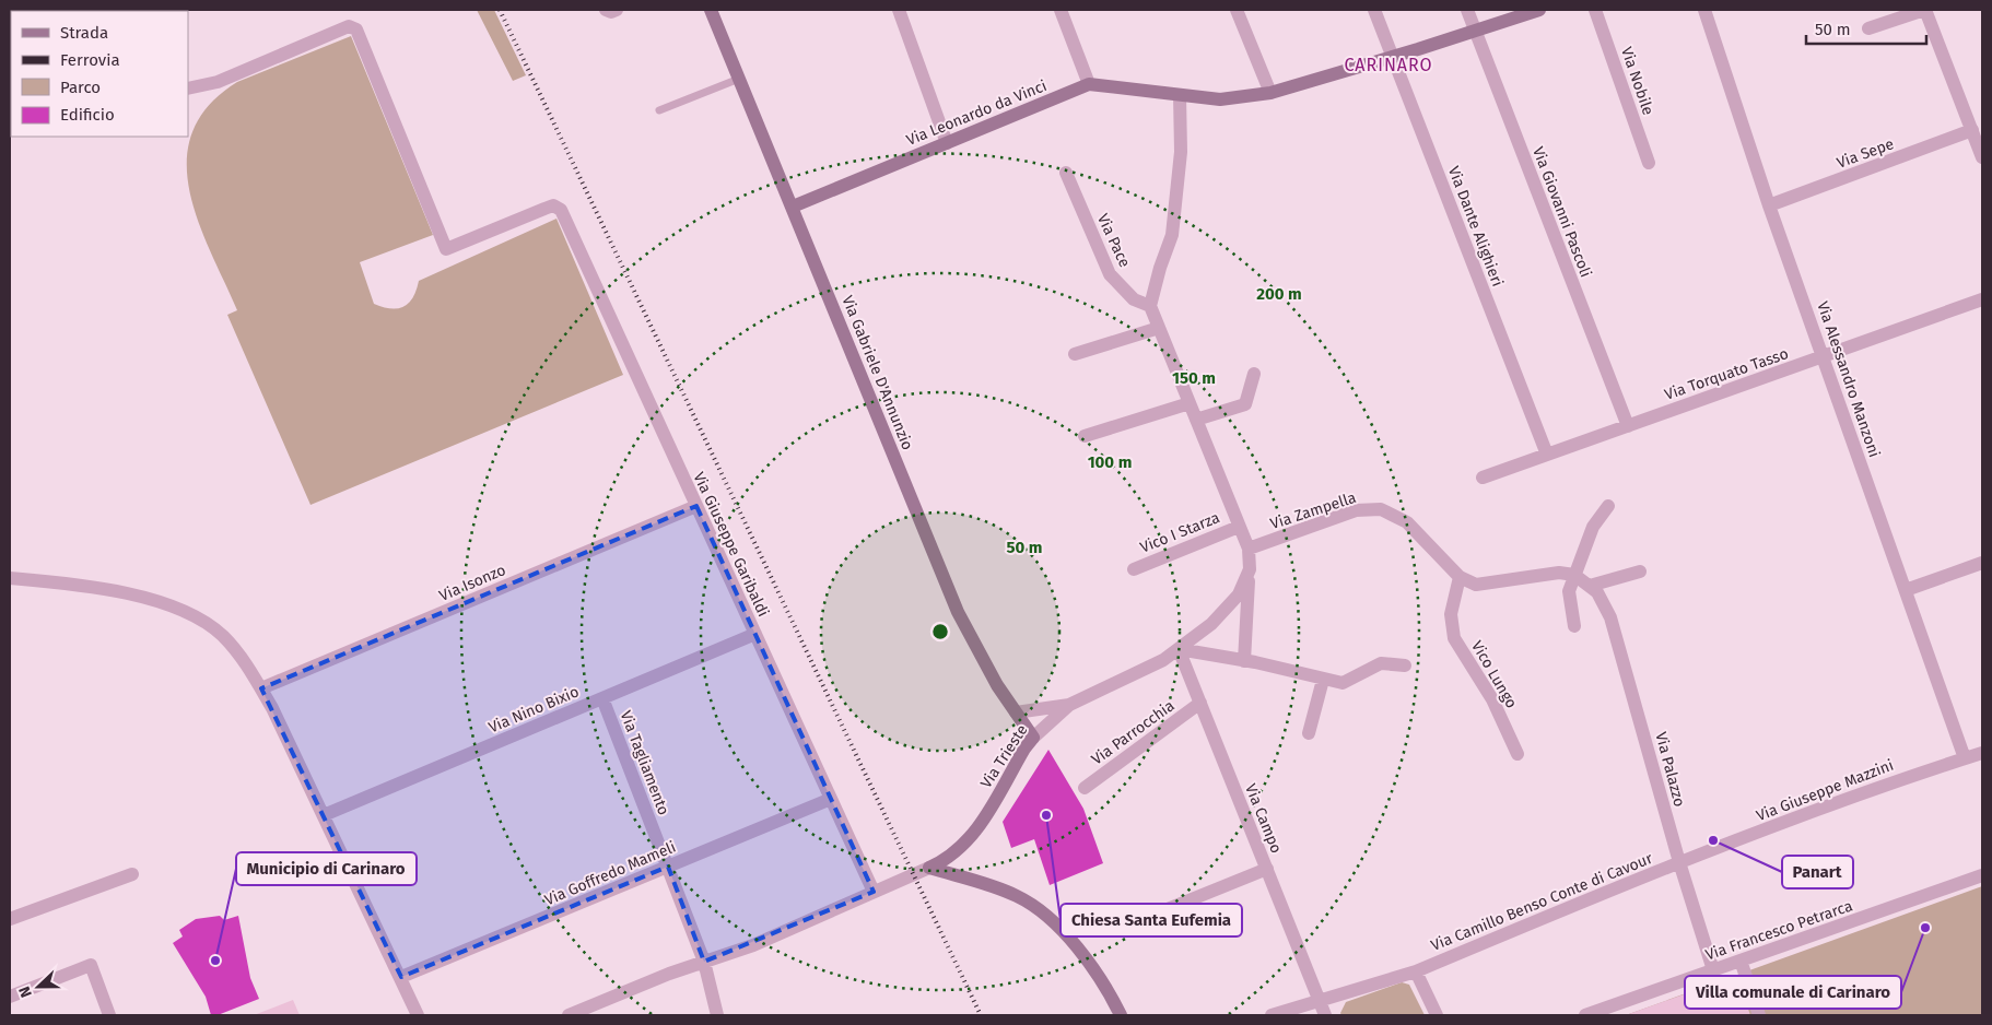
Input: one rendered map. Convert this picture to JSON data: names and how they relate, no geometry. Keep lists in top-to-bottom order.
{
  "streets": {
    "street": [
      "Via Nobile",
      "Via Leonardo da Vinci",
      "Via Sepe",
      "Via Giovanni Pascoli",
      "Via Dante Alighieri",
      "Via Pace",
      "Via Gabriele D'Annunzio",
      "Via Torquato Tasso",
      "Via Alessandro Manzoni",
      "Via Zampella",
      "Vico I Starza",
      "Via Giuseppe Garibaldi",
      "Via Isonzo",
      "Vico Lungo",
      "Via Nino Bixio",
      "Via Parrocchia",
      "Via Trieste",
      "Via Tagliamento",
      "Via Palazzo",
      "Via Giuseppe Mazzini",
      "Via Campo",
      "Via Goffredo Mameli",
      "Via Camillo Benso Conte di Cavour",
      "Via Francesco Petrarca"
    ]
  },
  "crossings": [
    ["Via Leonardo da Vinci", "Via Giovanni Pascoli"],
    ["Via Leonardo da Vinci", "Via Dante Alighieri"],
    ["Via Leonardo da Vinci", "Via Gabriele D'Annunzio"],
    ["Via Sepe", "Via Alessandro Manzoni"],
    ["Via Giovanni Pascoli", "Via Torquato Tasso"],
    ["Via Dante Alighieri", "Via Torquato Tasso"],
    ["Via Gabriele D'Annunzio", "Via Trieste"],
    ["Via Torquato Tasso", "Via Alessandro Manzoni"],
    ["Via Alessandro Manzoni", "Via Giuseppe Mazzini"],
    ["Via Zampella", "Vico Lungo"],
    ["Via Giuseppe Garibaldi", "Via Isonzo"],
    ["Via Giuseppe Garibaldi", "Via Nino Bixio"],
    ["Via Giuseppe Garibaldi", "Via Goffredo Mameli"],
    ["Via Nino Bixio", "Via Tagliamento"],
    ["Via Parrocchia", "Via Campo"],
    ["Via Trieste", "Via Campo"],
    ["Via Tagliamento", "Via Goffredo Mameli"],
    ["Via Palazzo", "Via Giuseppe Mazzini"],
    ["Via Palazzo", "Via Camillo Benso Conte di Cavour"],
    ["Via Palazzo", "Via Francesco Petrarca"],
    ["Via Giuseppe Mazzini", "Via Camillo Benso Conte di Cavour"],
    ["Via Campo", "Via Camillo Benso Conte di Cavour"]
  ],
  "districts": ["CARINARO"],
  "places": [
    "Chiesa Santa Eufemia",
    "Panart",
    "Villa comunale di Carinaro",
    "Municipio di Carinaro"
  ],
  "legend": [
    "Strada",
    "Ferrovia",
    "Parco",
    "Edificio"
  ],
  "scale_bar": "50 m",
  "north": "left",
  "rings": [
    "200 m",
    "150 m",
    "100 m",
    "50 m"
  ]
}
